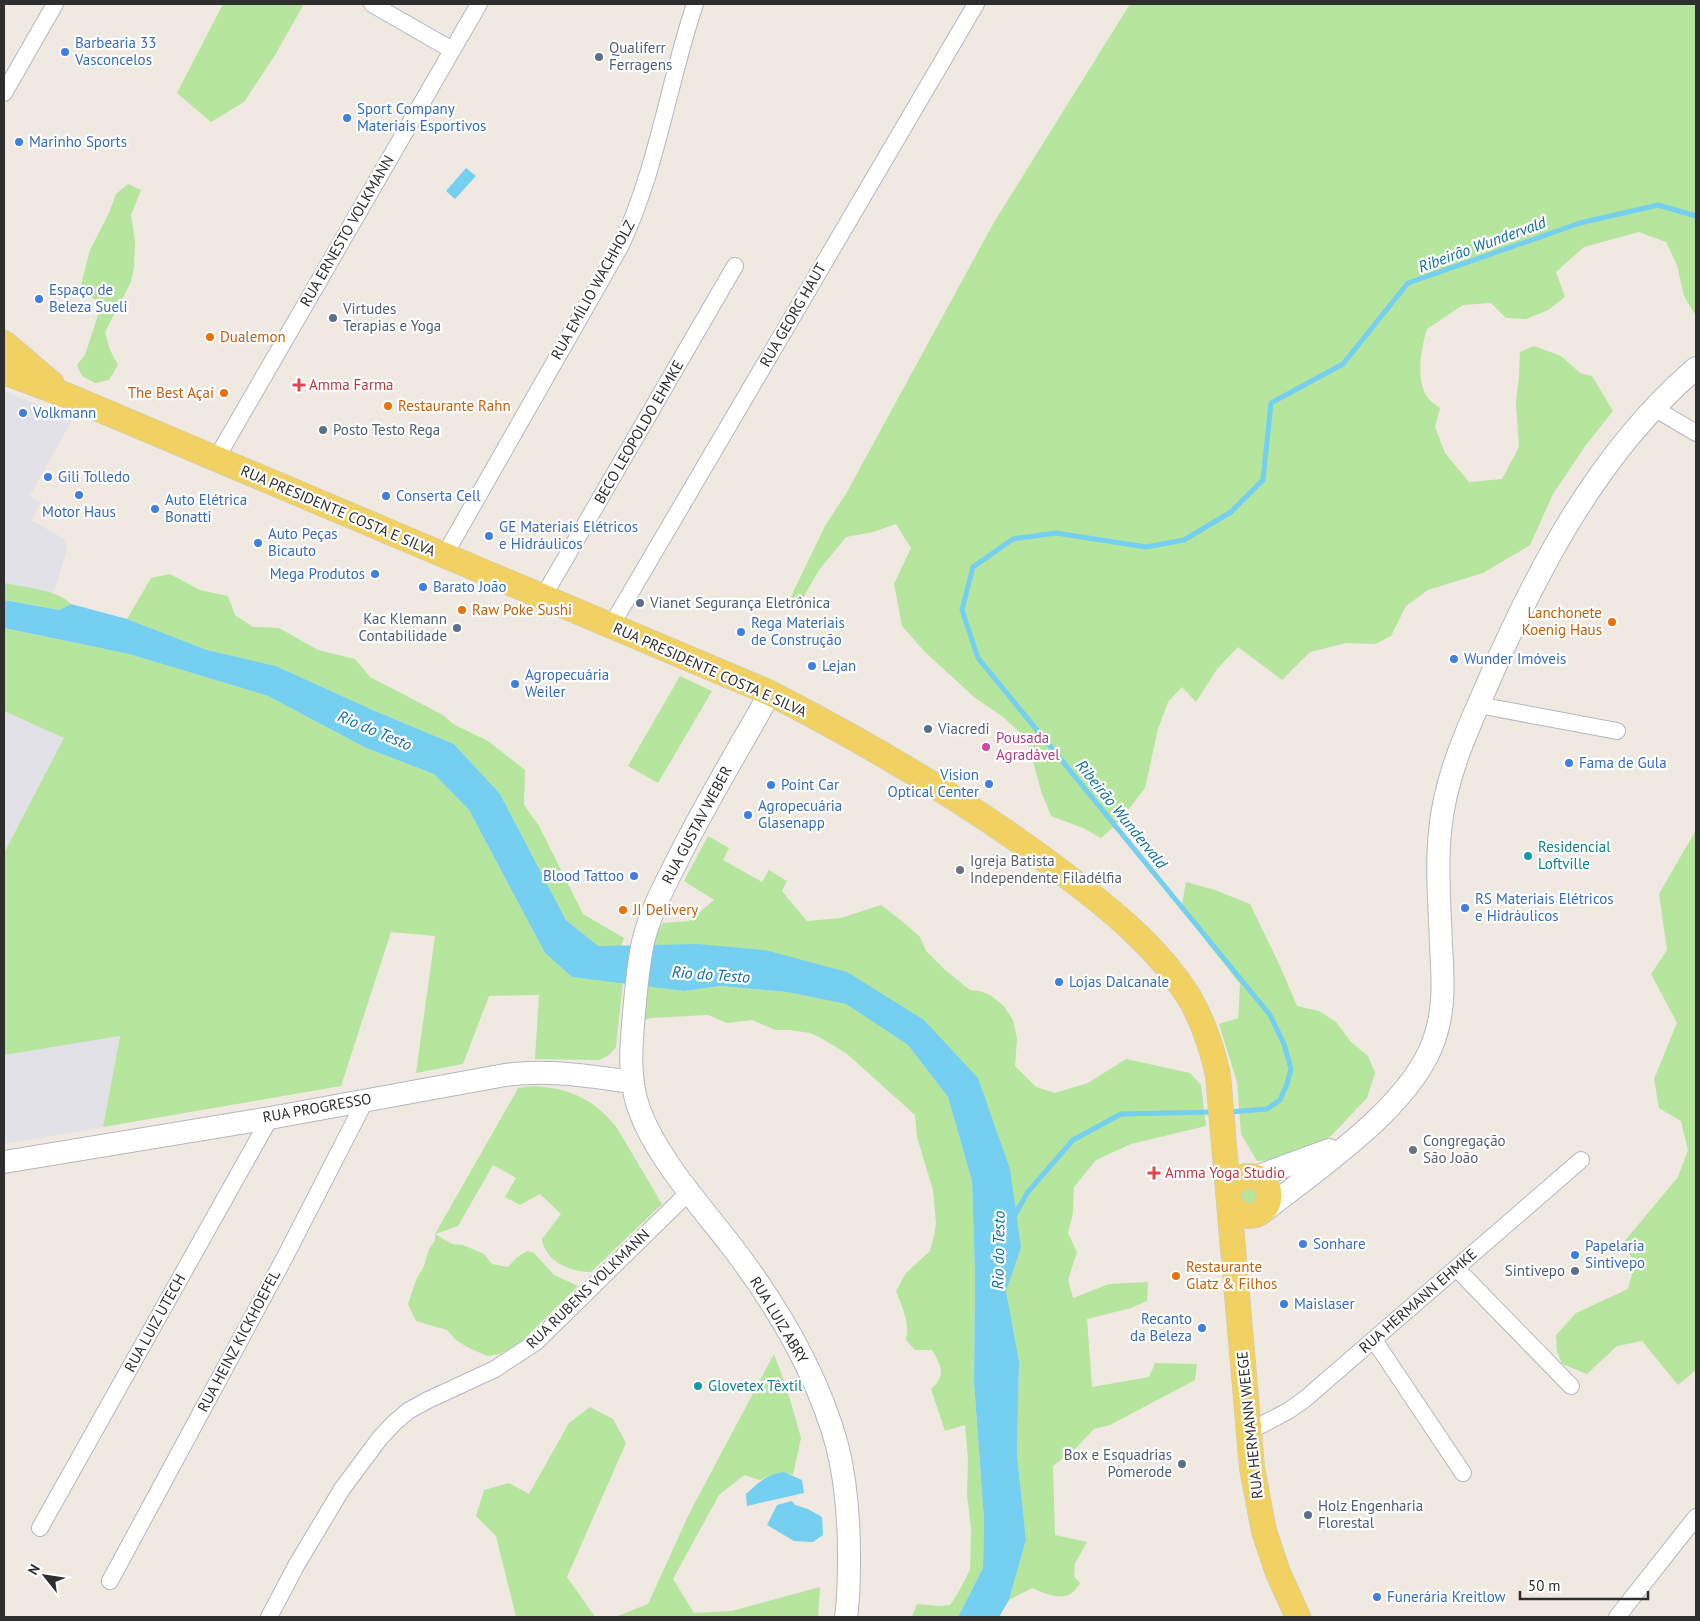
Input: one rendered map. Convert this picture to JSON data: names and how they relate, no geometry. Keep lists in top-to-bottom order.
{
  "streets": {
    "main road": ["RUA PRESIDENTE COSTA E SILVA", "RUA HERMANN WEEGE"],
    "street": [
      "RUA ERNESTO VOLKMANN",
      "RUA EMÍLIO WACHHOLZ",
      "RUA GEORG HAUT",
      "BECO LEOPOLDO EHMKE",
      "RUA GUSTAV WEBER",
      "RUA PROGRESSO",
      "RUA RUBENS VOLKMANN",
      "RUA HERMANN EHMKE",
      "RUA LUIZ ABRY",
      "RUA LUIZ UTECH",
      "RUA HEINZ KICKHOEFEL"
    ]
  },
  "crossings": [
    ["RUA ERNESTO VOLKMANN", "RUA PRESIDENTE COSTA E SILVA"],
    ["RUA EMÍLIO WACHHOLZ", "RUA PRESIDENTE COSTA E SILVA"],
    ["RUA GEORG HAUT", "RUA PRESIDENTE COSTA E SILVA"],
    ["BECO LEOPOLDO EHMKE", "RUA PRESIDENTE COSTA E SILVA"],
    ["RUA PRESIDENTE COSTA E SILVA", "RUA GUSTAV WEBER"],
    ["RUA PRESIDENTE COSTA E SILVA", "RUA HERMANN WEEGE"],
    ["RUA GUSTAV WEBER", "RUA PROGRESSO"],
    ["RUA GUSTAV WEBER", "RUA LUIZ ABRY"],
    ["RUA PROGRESSO", "RUA LUIZ ABRY"],
    ["RUA PROGRESSO", "RUA LUIZ UTECH"],
    ["RUA PROGRESSO", "RUA HEINZ KICKHOEFEL"],
    ["RUA RUBENS VOLKMANN", "RUA LUIZ ABRY"],
    ["RUA HERMANN EHMKE", "RUA HERMANN WEEGE"]
  ],
  "water": ["Ribeirão Wundervald", "Rio do Testo"],
  "places": {
    "other": [
      "Barbearia 33 Vasconcelos",
      "Qualiferr Ferragens",
      "Sport Company Materiais Esportivos",
      "Marinho Sports",
      "Espaço de Beleza Sueli",
      "Virtudes Terapias e Yoga",
      "Dualemon",
      "The Best Açaí",
      "Restaurante Rahn",
      "Volkmann",
      "Posto Testo Rega",
      "Gili Tolledo",
      "Motor Haus",
      "Conserta Cell",
      "Auto Elétrica Bonatti",
      "GE Materiais Elétricos e Hidráulicos",
      "Auto Peças Bicauto",
      "Mega Produtos",
      "Barato João",
      "Vianet Segurança Eletrônica",
      "Raw Poke Sushi",
      "Lanchonete Koenig Haus",
      "Kac Klemann Contabilidade",
      "Rega Materiais de Construção",
      "Wunder Imóveis",
      "Lejan",
      "Agropecuária Weiler",
      "Viacredi",
      "Pousada Agradável",
      "Fama de Gula",
      "Vision Optical Center",
      "Point Car",
      "Agropecuária Glasenapp",
      "Residencial Loftville",
      "Igreja Batista Independente Filadélfia",
      "Blood Tattoo",
      "RS Materiais Elétricos e Hidráulicos",
      "JI Delivery",
      "Lojas Dalcanale",
      "Congregação São João",
      "Sonhare",
      "Papelaria Sintivepo",
      "Sintivepo",
      "Restaurante Glatz & Filhos",
      "Maislaser",
      "Recanto da Beleza",
      "Glovetex Têxtil",
      "Box e Esquadrias Pomerode",
      "Holz Engenharia Florestal",
      "Funerária Kreitlow"
    ],
    "health": ["Amma Farma", "Amma Yoga Studio"]
  },
  "scale_bar": "50 m",
  "north": "top left"
}
